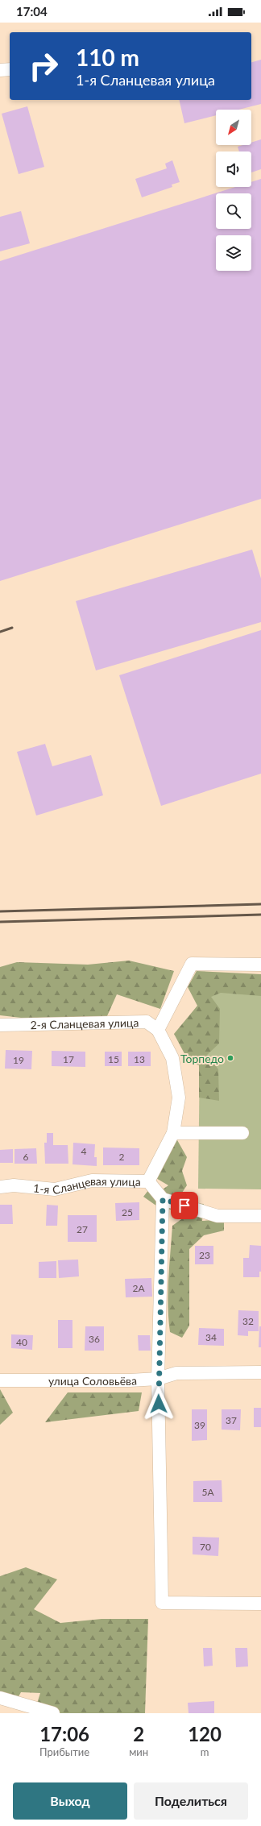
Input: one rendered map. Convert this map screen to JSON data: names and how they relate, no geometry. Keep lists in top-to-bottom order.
{
  "streets": {
    "street": ["2-я Сланцевая улица", "1-я Сланцевая улица", "улица Соловьёва"]
  },
  "places": ["Торпедо"],
  "house_numbers": [
    "17",
    "15",
    "13",
    "19",
    "4",
    "6",
    "2",
    "25",
    "27",
    "23",
    "2А",
    "32",
    "34",
    "36",
    "40",
    "37",
    "39",
    "5А",
    "70"
  ],
  "north": "bottom left",
  "page": {
    "status": "17:04",
    "turn": ["110 m", "1-я Сланцевая улица"],
    "eta": [
      "17:06",
      "Прибытие",
      "2",
      "мин",
      "120",
      "m"
    ],
    "buttons": ["Выход", "Поделиться"]
  }
}
